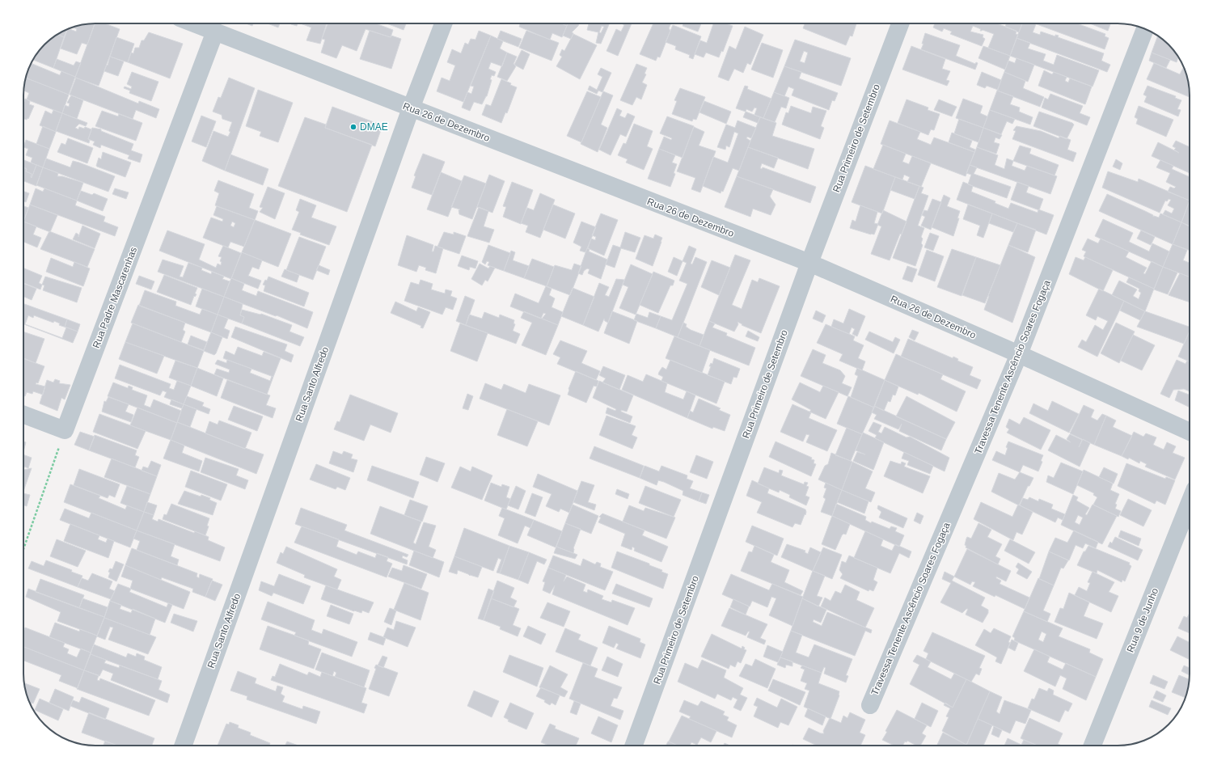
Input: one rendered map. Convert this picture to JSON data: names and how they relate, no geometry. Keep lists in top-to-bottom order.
{
  "streets": {
    "street": [
      "Rua 26 de Dezembro",
      "Rua Primeiro de Setembro",
      "Rua Padre Mascarenhas",
      "Travessa Tenente Ascêncio Soares Fogaça",
      "Rua Santo Alfredo",
      "Rua 9 de Junho"
    ]
  },
  "crossings": [
    ["Rua 26 de Dezembro", "Rua Primeiro de Setembro"],
    ["Rua 26 de Dezembro", "Rua Padre Mascarenhas"],
    ["Rua 26 de Dezembro", "Travessa Tenente Ascêncio Soares Fogaça"],
    ["Rua 26 de Dezembro", "Rua Santo Alfredo"]
  ],
  "places": ["DMAE"]
}
